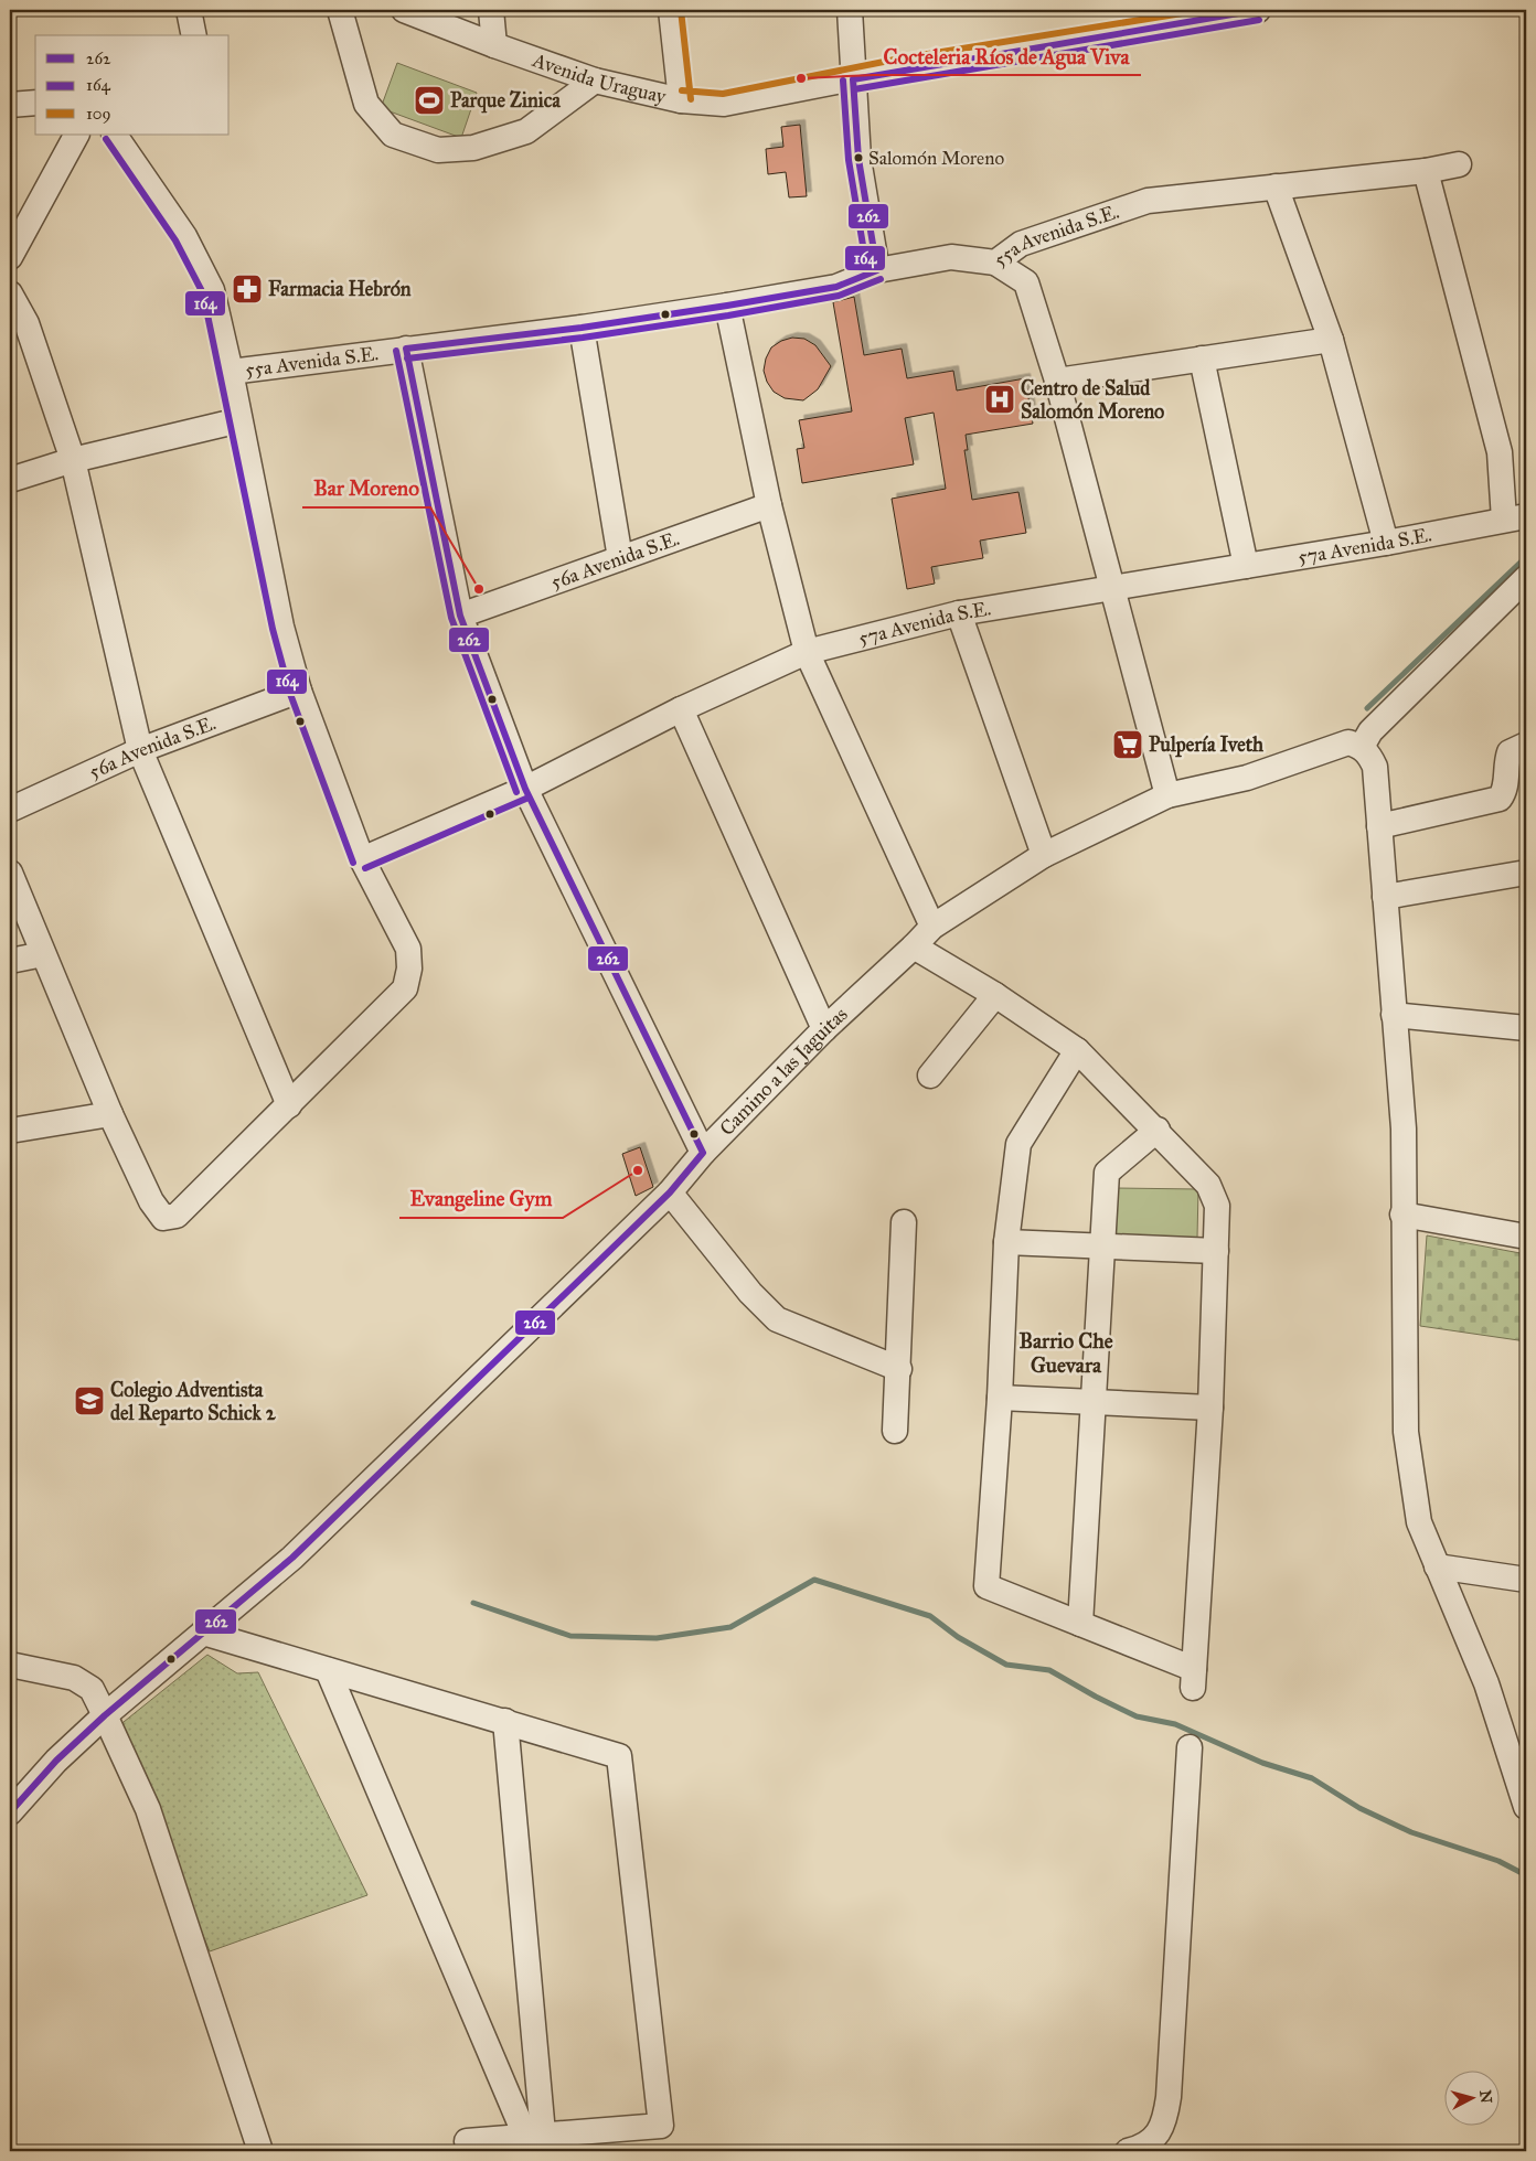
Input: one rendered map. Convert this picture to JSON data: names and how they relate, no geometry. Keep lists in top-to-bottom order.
{
  "streets": {
    "street": [
      "Avenida Uraguay",
      "55a Avenida S.E.",
      "57a Avenida S.E.",
      "56a Avenida S.E.",
      "Camino a las Jaguitas"
    ]
  },
  "districts": ["Barrio Che Guevara"],
  "places": {
    "other": [
      "Cocteleria Ríos de Agua Viva",
      "Salomón Moreno",
      "Bar Moreno",
      "Evangeline Gym"
    ],
    "sports": ["Parque Zinica"],
    "pharmacy": ["Farmacia Hebrón"],
    "hospital": ["Centro de Salud Salomón Moreno"],
    "supermarket": ["Pulpería Iveth"],
    "school or university": ["Colegio Adventista del Reparto Schick 2"]
  },
  "lines": ["transit line 262", "transit line 109", "transit line 164"],
  "legend": ["262", "164", "109"],
  "north": "right"
}
